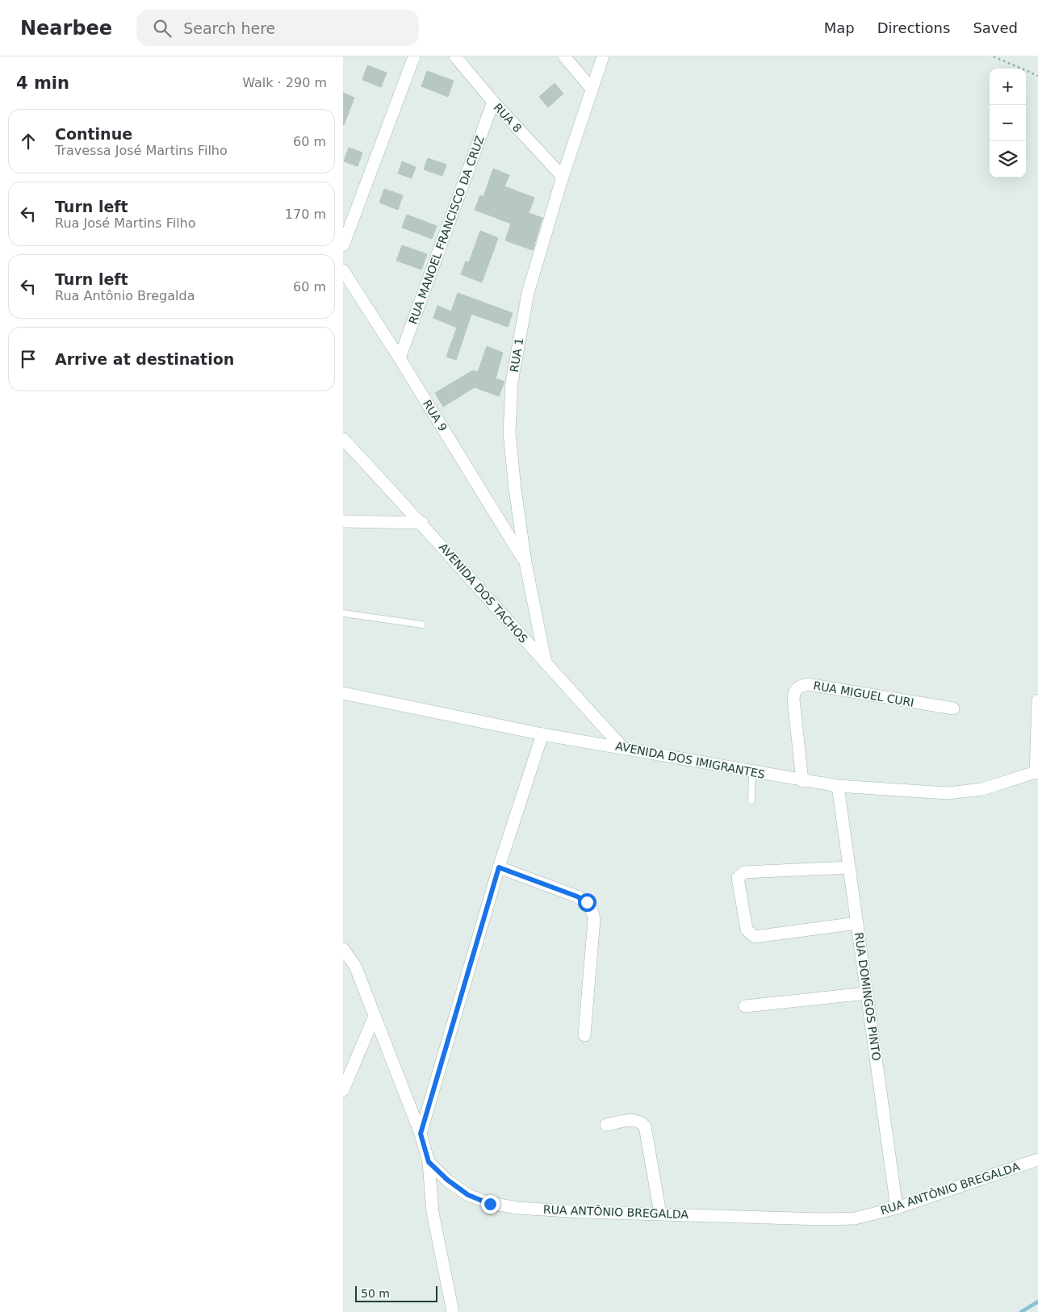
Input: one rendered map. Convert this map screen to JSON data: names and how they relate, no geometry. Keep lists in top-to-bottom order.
{
  "streets": {
    "street": [
      "RUA 8",
      "RUA MANOEL FRANCISCO DA CRUZ",
      "RUA 1",
      "RUA 9",
      "AVENIDA DOS TACHOS",
      "RUA MIGUEL CURI",
      "AVENIDA DOS IMIGRANTES",
      "RUA DOMINGOS PINTO",
      "RUA ANTÔNIO BREGALDA"
    ]
  },
  "crossings": [
    ["RUA 8", "RUA MANOEL FRANCISCO DA CRUZ"],
    ["RUA 8", "RUA 1"],
    ["RUA MANOEL FRANCISCO DA CRUZ", "RUA 9"],
    ["RUA 1", "RUA 9"],
    ["RUA 1", "AVENIDA DOS TACHOS"],
    ["AVENIDA DOS TACHOS", "AVENIDA DOS IMIGRANTES"],
    ["RUA MIGUEL CURI", "AVENIDA DOS IMIGRANTES"],
    ["AVENIDA DOS IMIGRANTES", "RUA DOMINGOS PINTO"],
    ["RUA DOMINGOS PINTO", "RUA ANTÔNIO BREGALDA"]
  ],
  "scale_bar": "50 m",
  "page": {
    "header": "Nearbee",
    "search": "Search here",
    "nav": ["Map", "Directions", "Saved"],
    "heading": ["4 min", "Walk · 290 m"],
    "map_buttons": ["+", "−"],
    "list": [
      ["Continue", "Travessa José Martins Filho", "60 m"],
      ["Turn left", "Rua José Martins Filho", "170 m"],
      ["Turn left", "Rua Antônio Bregalda", "60 m"],
      "Arrive at destination"
    ],
    "scale": "50 m"
  }
}
